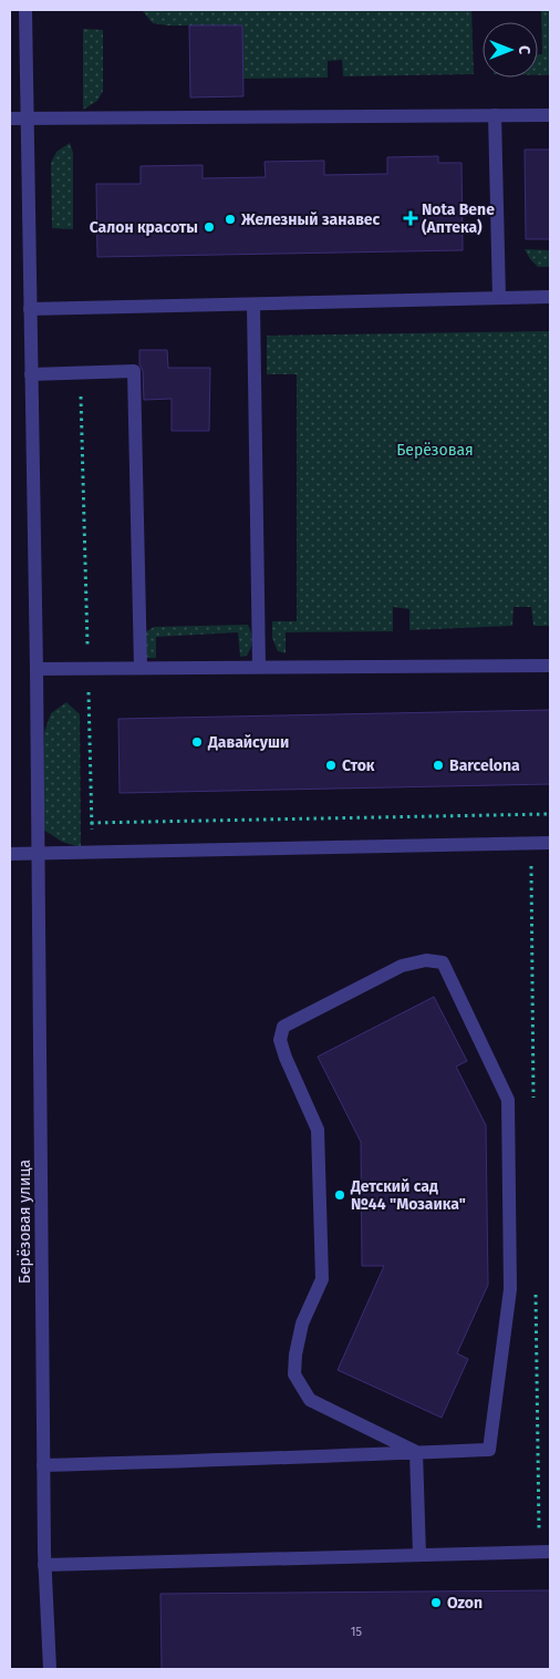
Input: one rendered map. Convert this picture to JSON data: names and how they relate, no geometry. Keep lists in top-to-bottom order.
{
  "streets": {
    "street": ["Берёзовая улица"]
  },
  "parks": ["Берёзовая"],
  "places": {
    "health": ["Nota Bene (Аптека)"],
    "other": [
      "Железный занавес",
      "Салон красоты",
      "Давайсуши",
      "Сток",
      "Barcelona",
      "Детский сад №44 \"Мозаика\"",
      "Ozon"
    ]
  },
  "house_numbers": ["15"],
  "north": "right"
}
